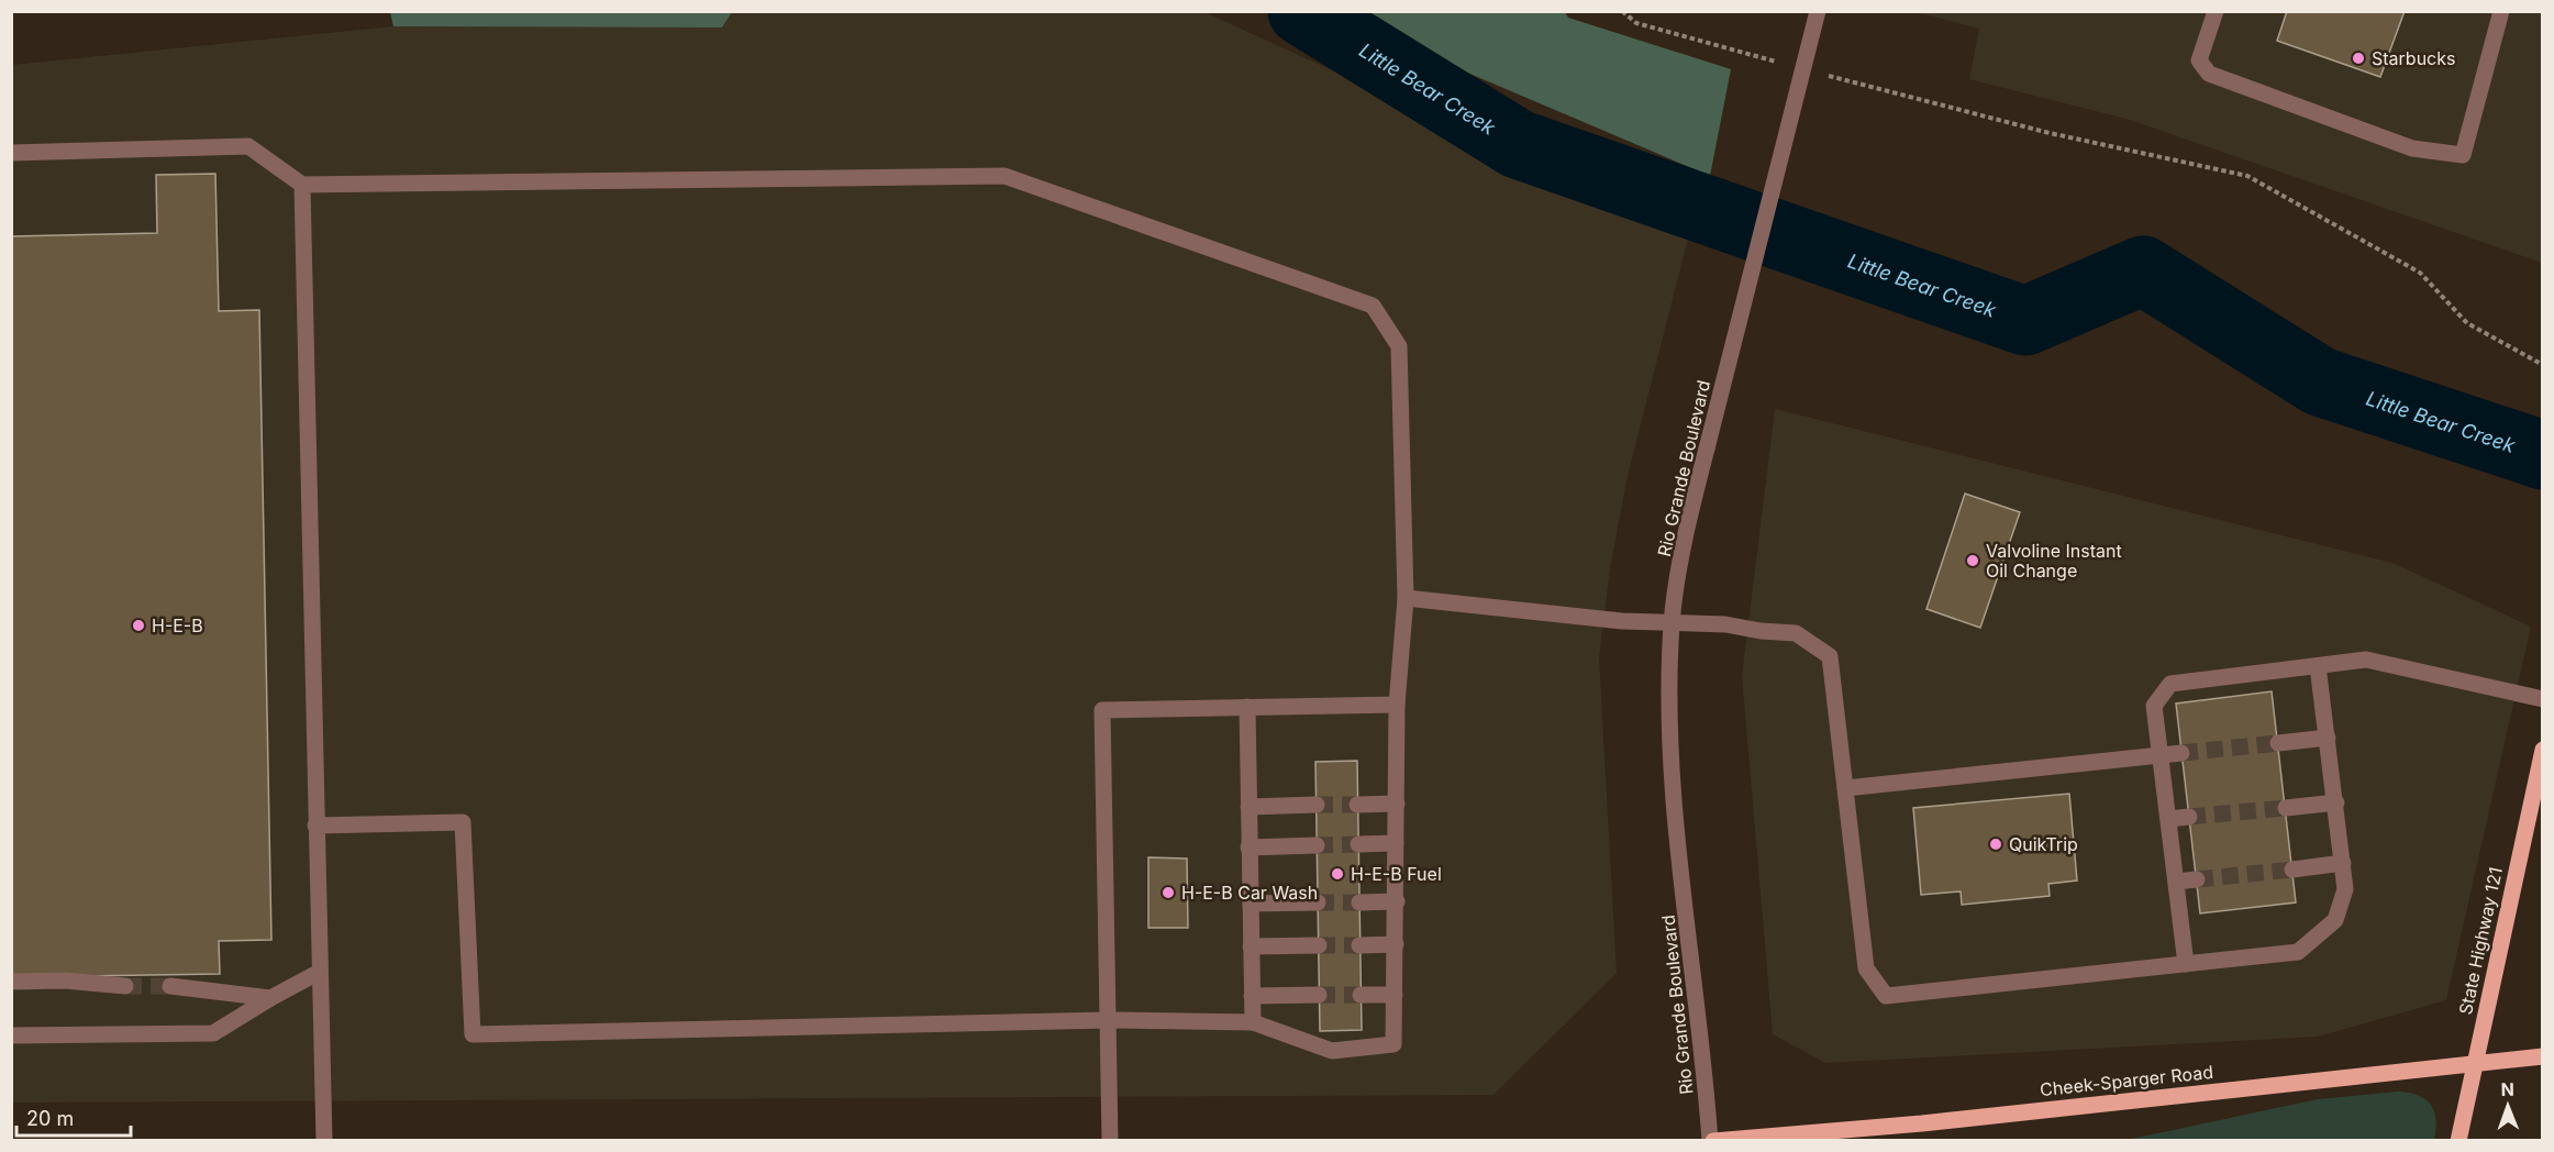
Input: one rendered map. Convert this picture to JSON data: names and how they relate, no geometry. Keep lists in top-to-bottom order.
{
  "streets": {
    "main road": ["State Highway 121", "Cheek-Sparger Road"],
    "street": ["Rio Grande Boulevard"]
  },
  "crossings": [
    ["Rio Grande Boulevard", "Cheek-Sparger Road"],
    ["State Highway 121", "Cheek-Sparger Road"]
  ],
  "water": ["Little Bear Creek"],
  "places": [
    "Starbucks",
    "Valvoline Instant Oil Change",
    "H-E-B",
    "QuikTrip",
    "H-E-B Fuel",
    "H-E-B Car Wash"
  ],
  "scale_bar": "20 m",
  "north": "top"
}
